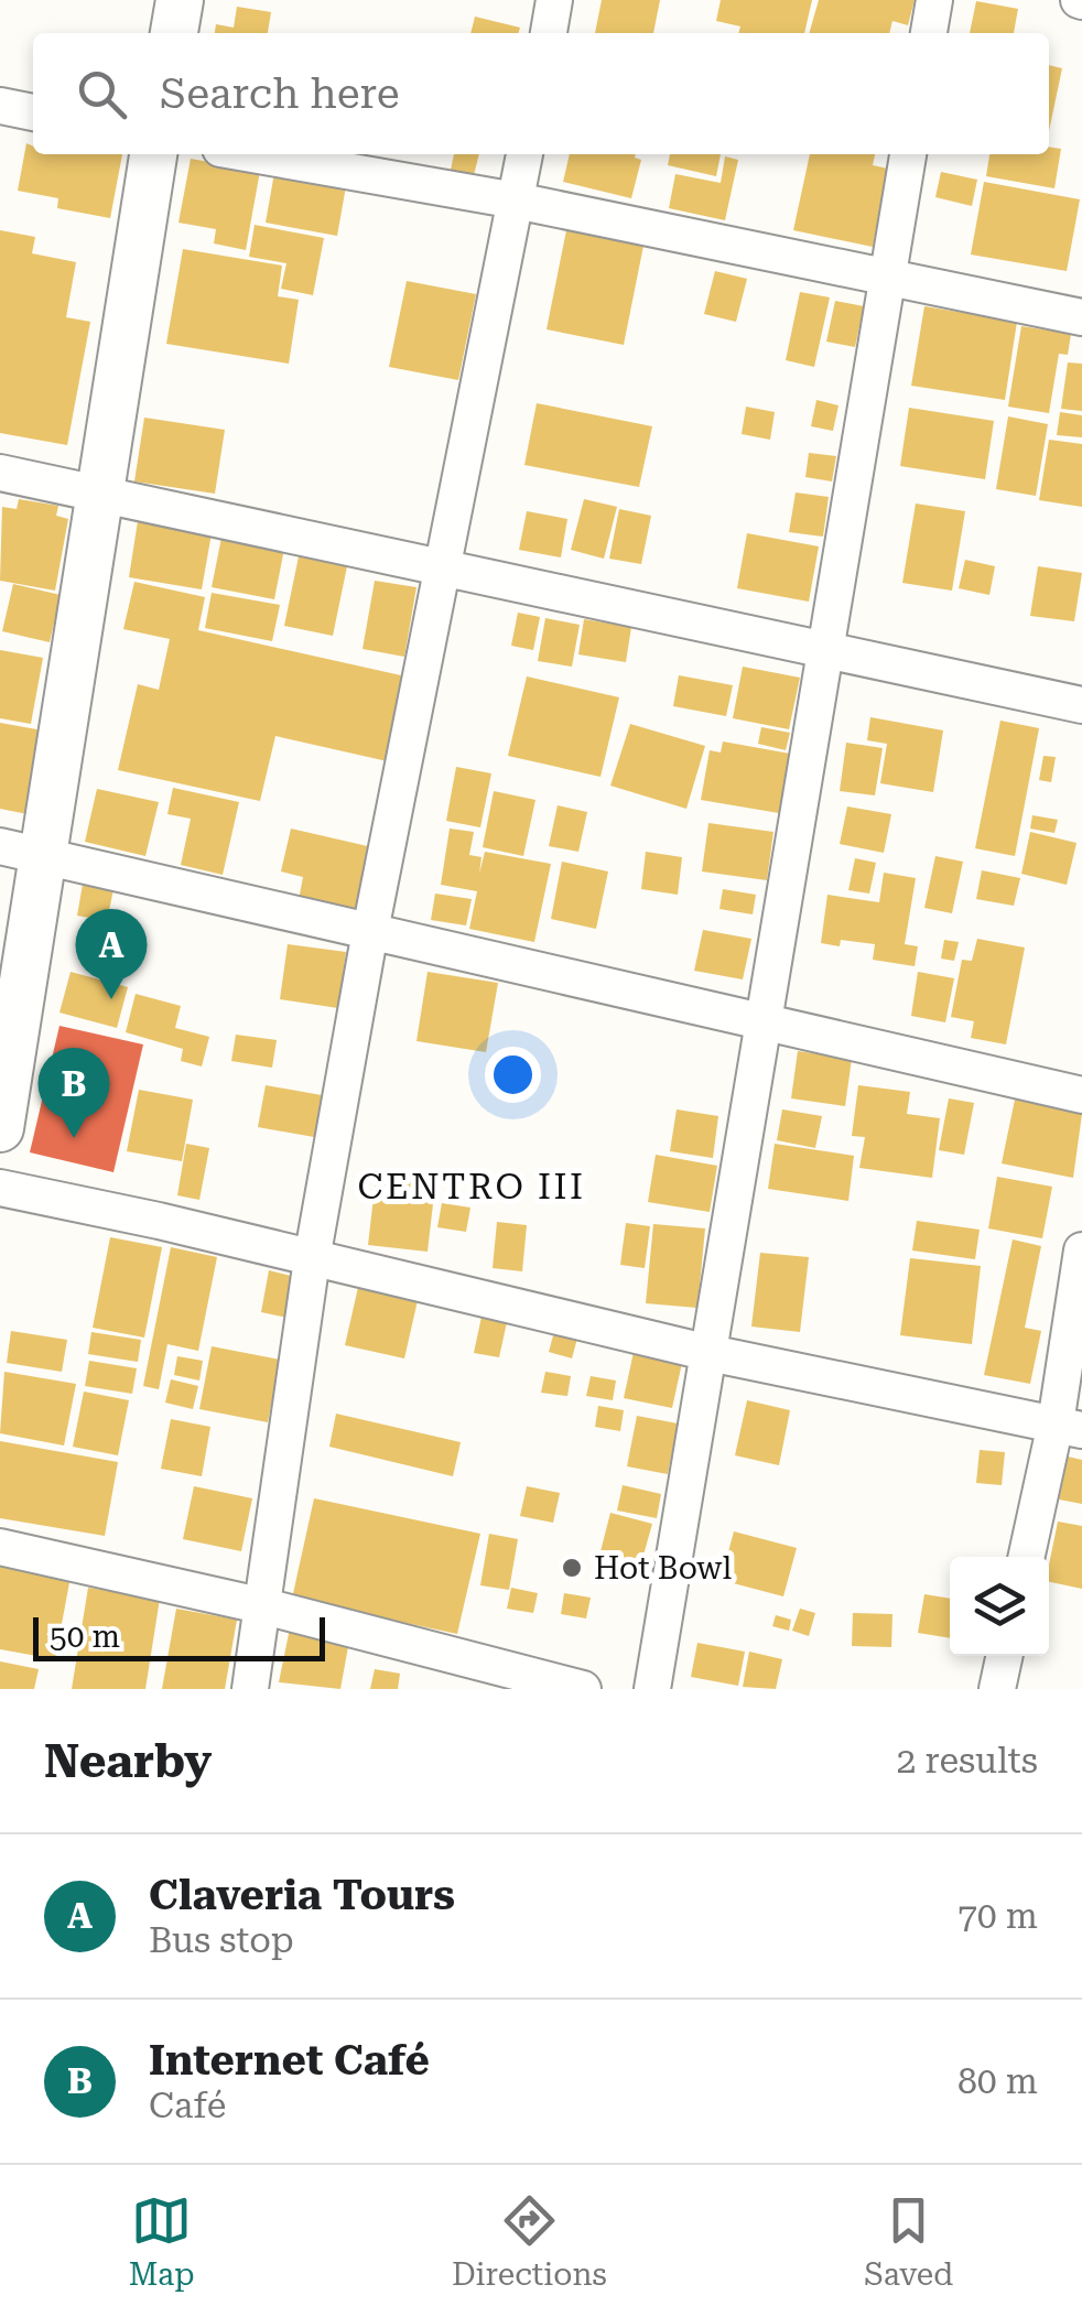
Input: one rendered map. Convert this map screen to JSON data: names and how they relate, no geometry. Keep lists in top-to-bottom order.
{
  "districts": ["CENTRO III"],
  "places": ["Hot Bowl"],
  "scale_bar": "50 m",
  "page": {
    "search": "Search here",
    "pins": ["A", "B"],
    "scale": "50 m",
    "heading": ["Nearby", "2 results"],
    "list": [
      {
        "mark": "A",
        "name": "Claveria Tours",
        "note": "Bus stop",
        "value": "70 m"
      },
      {
        "mark": "B",
        "name": "Internet Café",
        "note": "Café",
        "value": "80 m"
      }
    ],
    "nav": ["Map", "Directions", "Saved"]
  }
}
